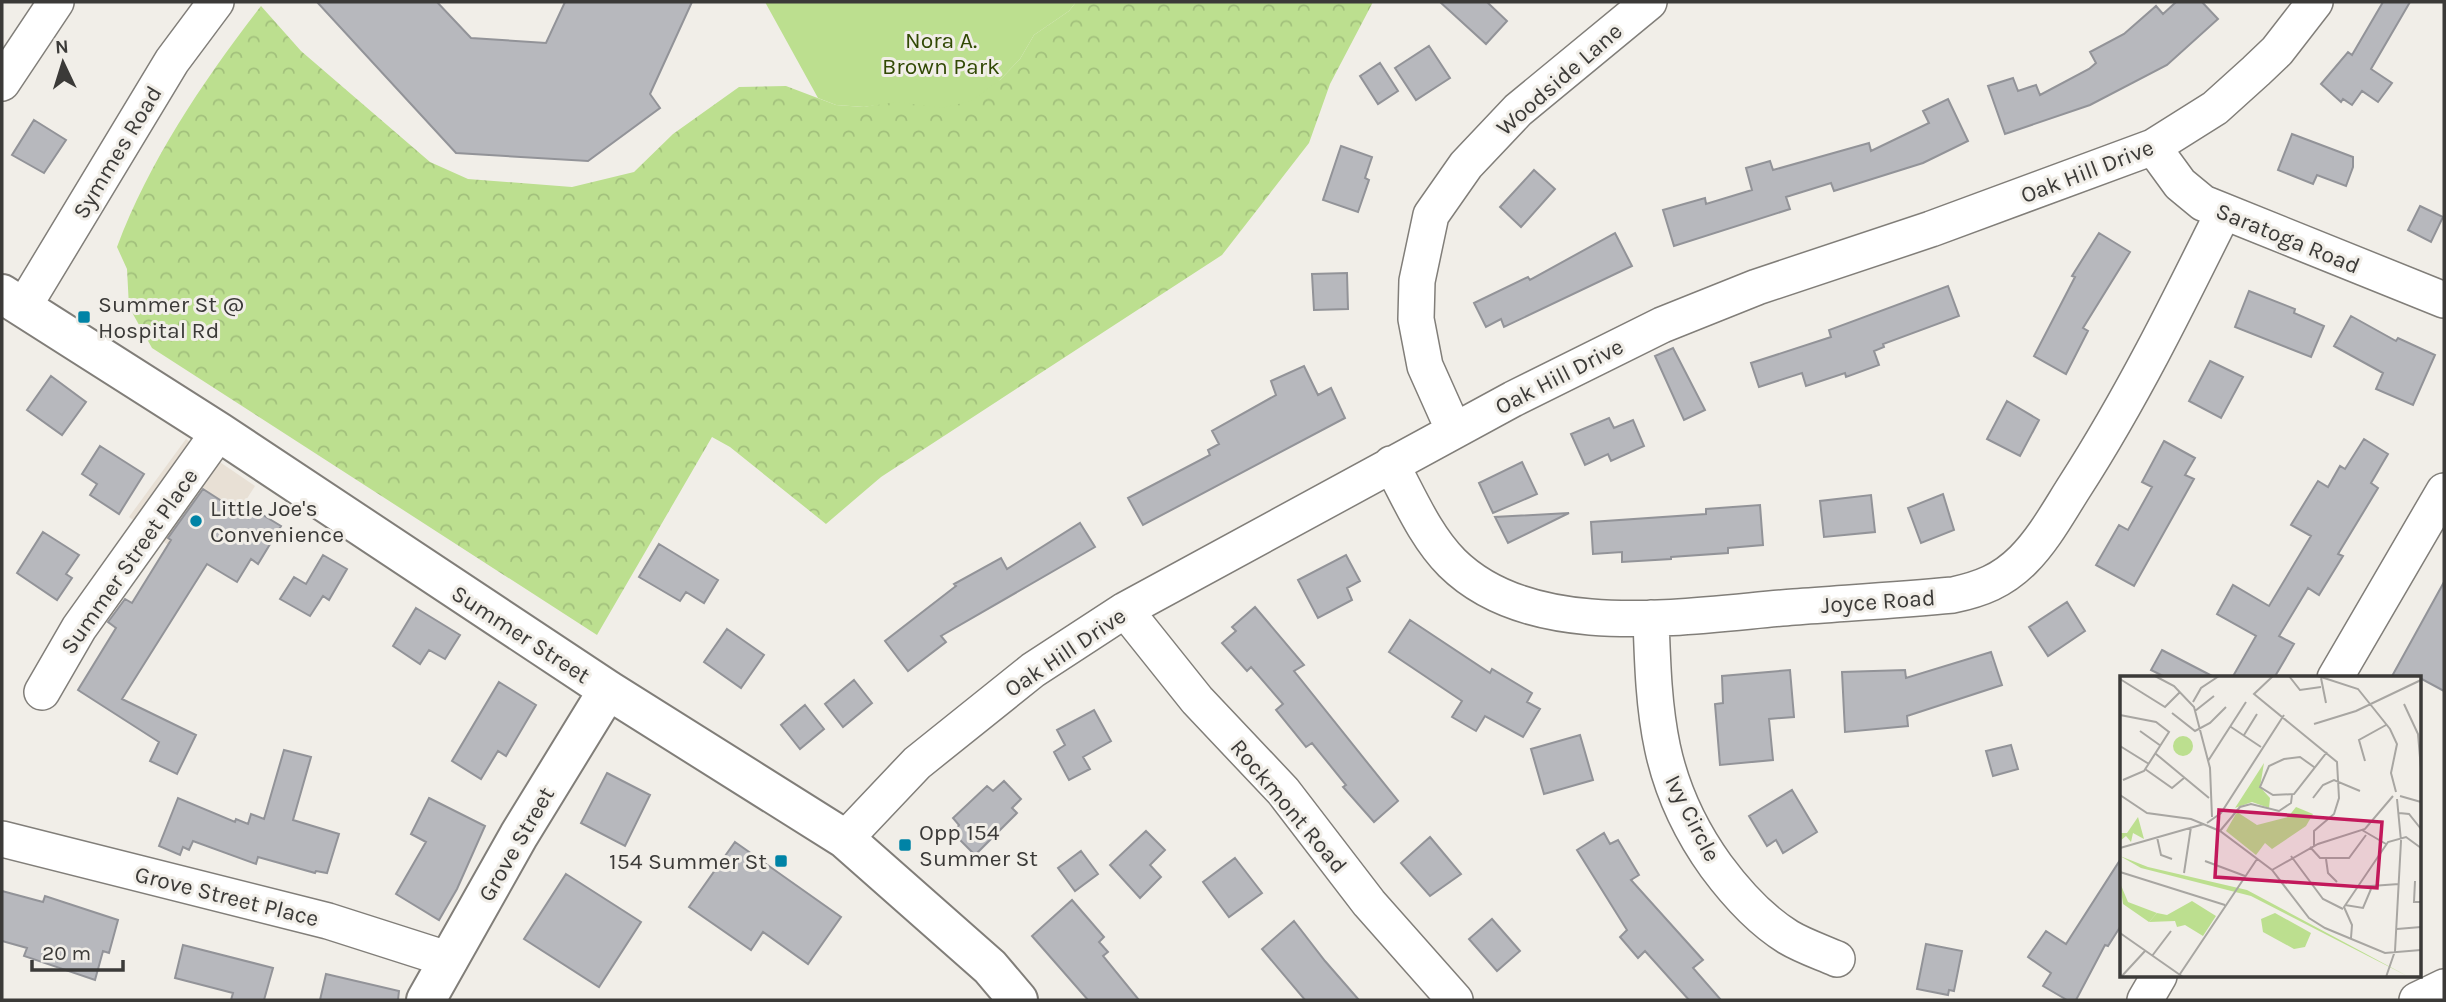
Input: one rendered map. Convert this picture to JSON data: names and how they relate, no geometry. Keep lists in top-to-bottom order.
{
  "streets": {
    "main road": ["Summer Street", "Grove Street"],
    "street": [
      "Woodside Lane",
      "Symmes Road",
      "Oak Hill Drive",
      "Saratoga Road",
      "Summer Street Place",
      "Joyce Road",
      "Rockmont Road",
      "Ivy Circle",
      "Grove Street Place"
    ]
  },
  "crossings": [
    ["Woodside Lane", "Oak Hill Drive"],
    ["Symmes Road", "Summer Street"],
    ["Oak Hill Drive", "Saratoga Road"],
    ["Oak Hill Drive", "Joyce Road"],
    ["Oak Hill Drive", "Summer Street"],
    ["Oak Hill Drive", "Rockmont Road"],
    ["Saratoga Road", "Joyce Road"],
    ["Summer Street Place", "Summer Street"],
    ["Joyce Road", "Ivy Circle"],
    ["Summer Street", "Grove Street"],
    ["Grove Street", "Grove Street Place"]
  ],
  "parks": ["Nora A. Brown Park"],
  "places": {
    "transit": ["Summer St @ Hospital Rd", "Opp 154 Summer St", "154 Summer St"],
    "other": ["Little Joe's Convenience"]
  },
  "scale_bar": "20 m",
  "north": "top"
}
